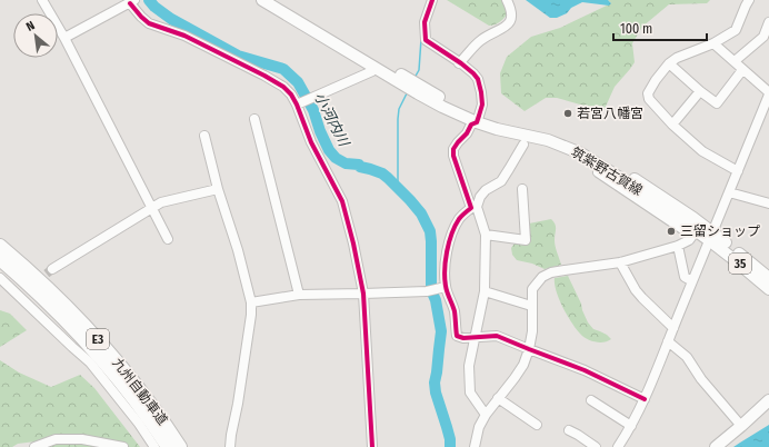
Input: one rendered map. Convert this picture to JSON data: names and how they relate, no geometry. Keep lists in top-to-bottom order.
{
  "streets": {
    "highway": ["E3", "九州自動車道"],
    "main road": ["筑紫野古賀線", "35"]
  },
  "water": ["小河内川"],
  "places": ["若宮八幡宮", "三留ショップ"],
  "scale_bar": "100 m",
  "north": "top left"
}
